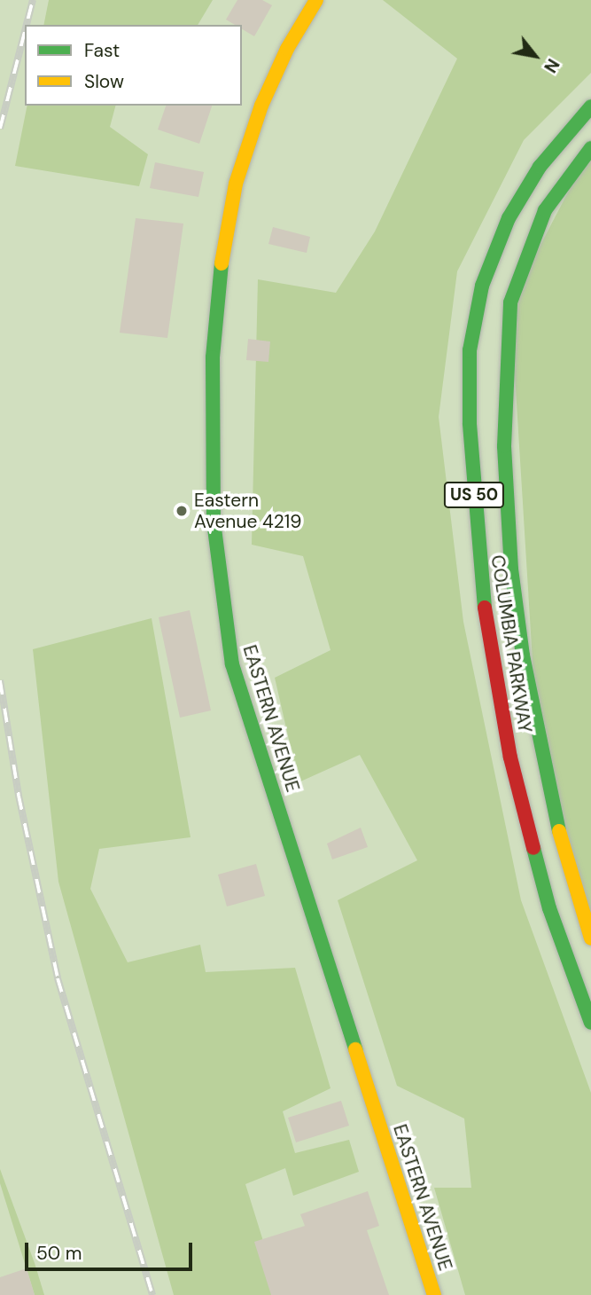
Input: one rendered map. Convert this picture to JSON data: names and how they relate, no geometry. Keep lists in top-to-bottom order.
{
  "streets": {
    "main road": ["US 50", "COLUMBIA PARKWAY", "EASTERN AVENUE"]
  },
  "places": ["Eastern Avenue 4219"],
  "legend": ["Fast", "Slow"],
  "scale_bar": "50 m",
  "north": "bottom right"
}
